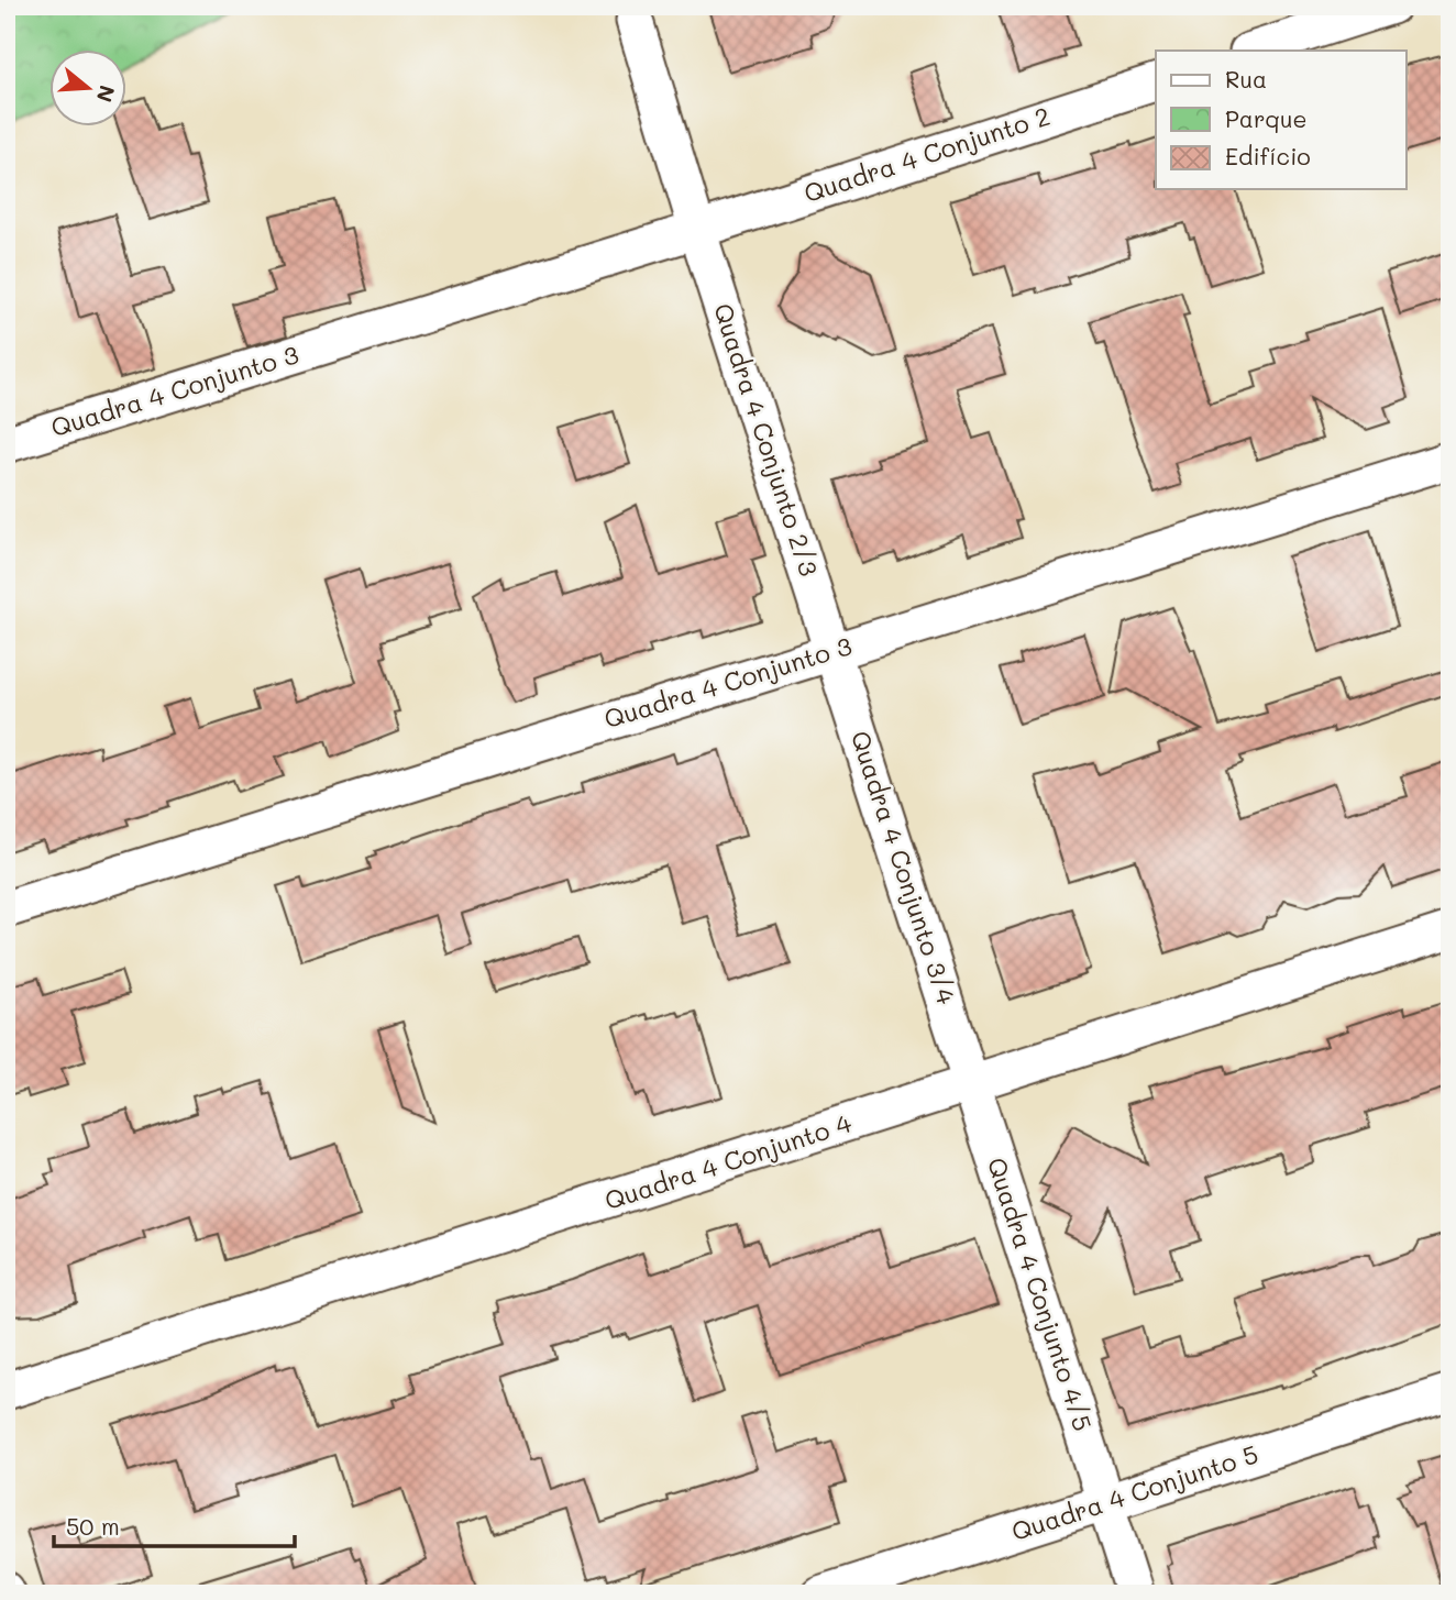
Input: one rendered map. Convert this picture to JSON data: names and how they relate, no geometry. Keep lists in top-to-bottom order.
{
  "streets": {
    "street": [
      "Quadra 4 Conjunto 2",
      "Quadra 4 Conjunto 3",
      "Quadra 4 Conjunto 2/3",
      "Quadra 4 Conjunto 3/4",
      "Quadra 4 Conjunto 4",
      "Quadra 4 Conjunto 4/5",
      "Quadra 4 Conjunto 5"
    ]
  },
  "crossings": [
    ["Quadra 4 Conjunto 2", "Quadra 4 Conjunto 3"],
    ["Quadra 4 Conjunto 2", "Quadra 4 Conjunto 2/3"],
    ["Quadra 4 Conjunto 3", "Quadra 4 Conjunto 2/3"],
    ["Quadra 4 Conjunto 3", "Quadra 4 Conjunto 3/4"],
    ["Quadra 4 Conjunto 2/3", "Quadra 4 Conjunto 3/4"],
    ["Quadra 4 Conjunto 3/4", "Quadra 4 Conjunto 4"],
    ["Quadra 4 Conjunto 3/4", "Quadra 4 Conjunto 4/5"],
    ["Quadra 4 Conjunto 4", "Quadra 4 Conjunto 4/5"],
    ["Quadra 4 Conjunto 4/5", "Quadra 4 Conjunto 5"]
  ],
  "legend": ["Rua", "Parque", "Edifício"],
  "scale_bar": "50 m",
  "north": "right"
}
